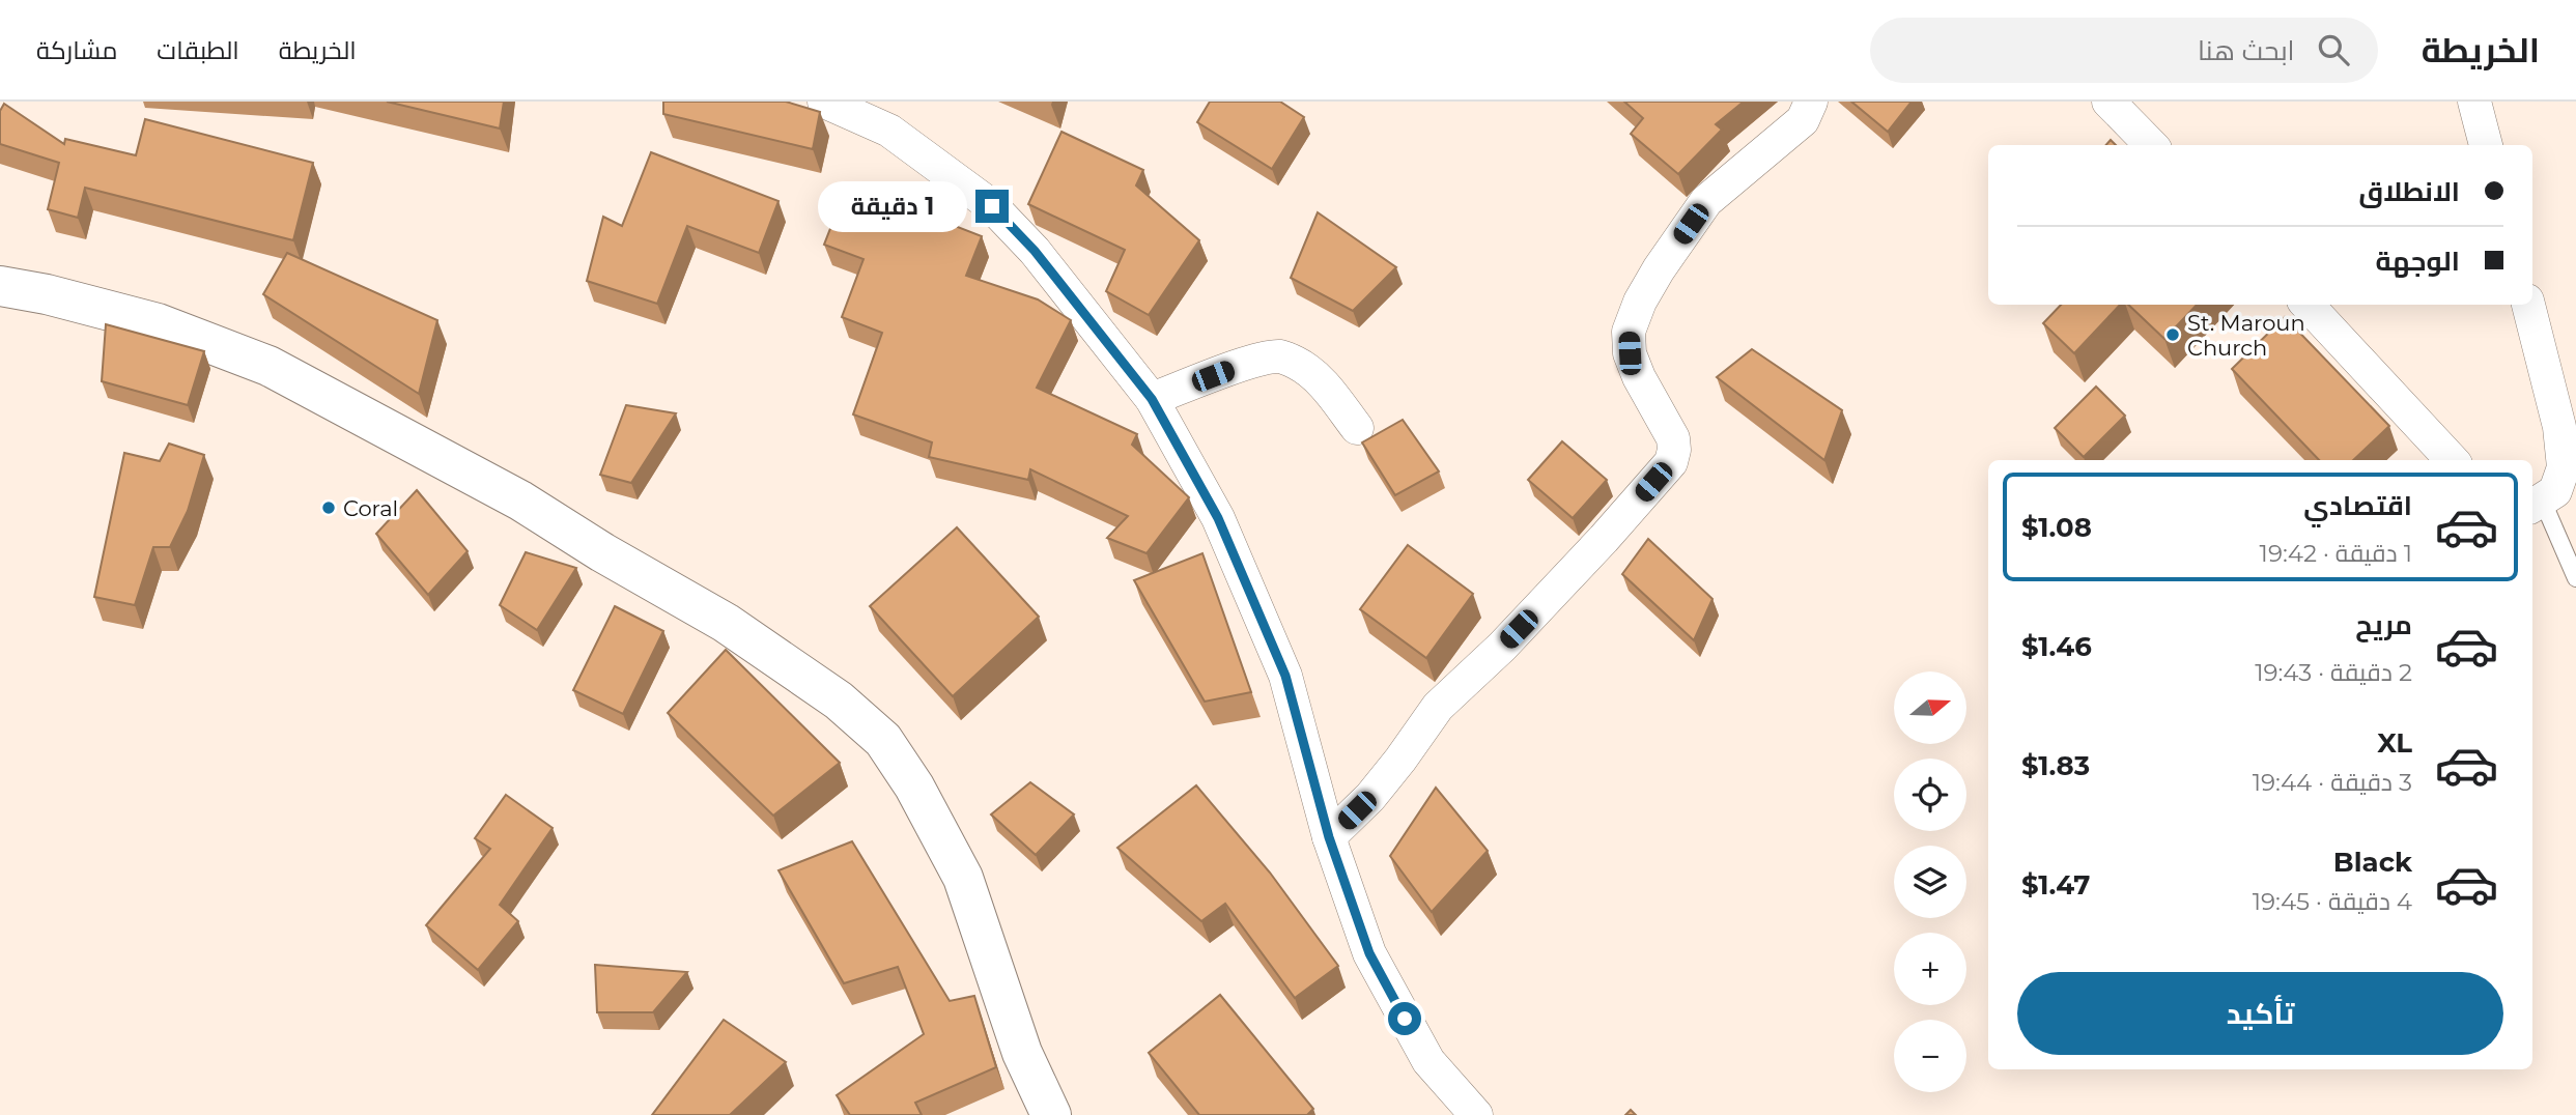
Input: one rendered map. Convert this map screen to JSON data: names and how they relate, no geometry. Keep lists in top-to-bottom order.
{
  "places": ["St. Maroun Church", "Coral"],
  "north": "right",
  "page": {
    "header": "الخريطة",
    "search": "ابحث هنا",
    "nav": ["الخريطة", "الطبقات", "مشاركة"],
    "banner": ["الانطلاق", "الوجهة"],
    "bubble": "1 دقيقة",
    "list": [
      {
        "name": "اقتصادي",
        "note": "1 دقيقة · 19:42",
        "value": "$1.08"
      },
      {
        "name": "مريح",
        "note": "2 دقيقة · 19:43",
        "value": "$1.46"
      },
      {
        "name": "XL",
        "note": "3 دقيقة · 19:44",
        "value": "$1.83"
      },
      {
        "name": "Black",
        "note": "4 دقيقة · 19:45",
        "value": "$1.47"
      }
    ],
    "map_buttons": ["+", "−"],
    "buttons": "تأكيد"
  }
}
